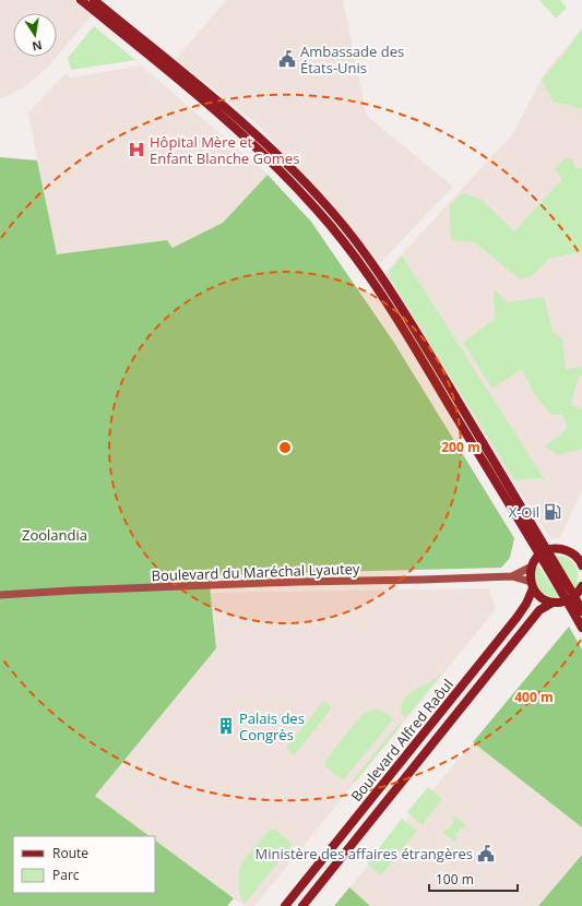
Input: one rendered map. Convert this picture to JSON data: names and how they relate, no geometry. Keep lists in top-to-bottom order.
{
  "streets": {
    "main road": ["Boulevard du Maréchal Lyautey", "Boulevard Alfred Raôul"]
  },
  "crossings": [
    ["Boulevard du Maréchal Lyautey", "Boulevard Alfred Raôul"]
  ],
  "parks": ["Zoolandia"],
  "places": {
    "public building": ["Ambassade des États-Unis", "Ministère des affaires étrangères"],
    "hospital": ["Hôpital Mère et Enfant Blanche Gomes"],
    "fuel station": ["X-Oil"],
    "building": ["Palais des Congrès"]
  },
  "legend": ["Route", "Parc"],
  "scale_bar": "100 m",
  "north": "bottom",
  "rings": ["200 m", "400 m"]
}
